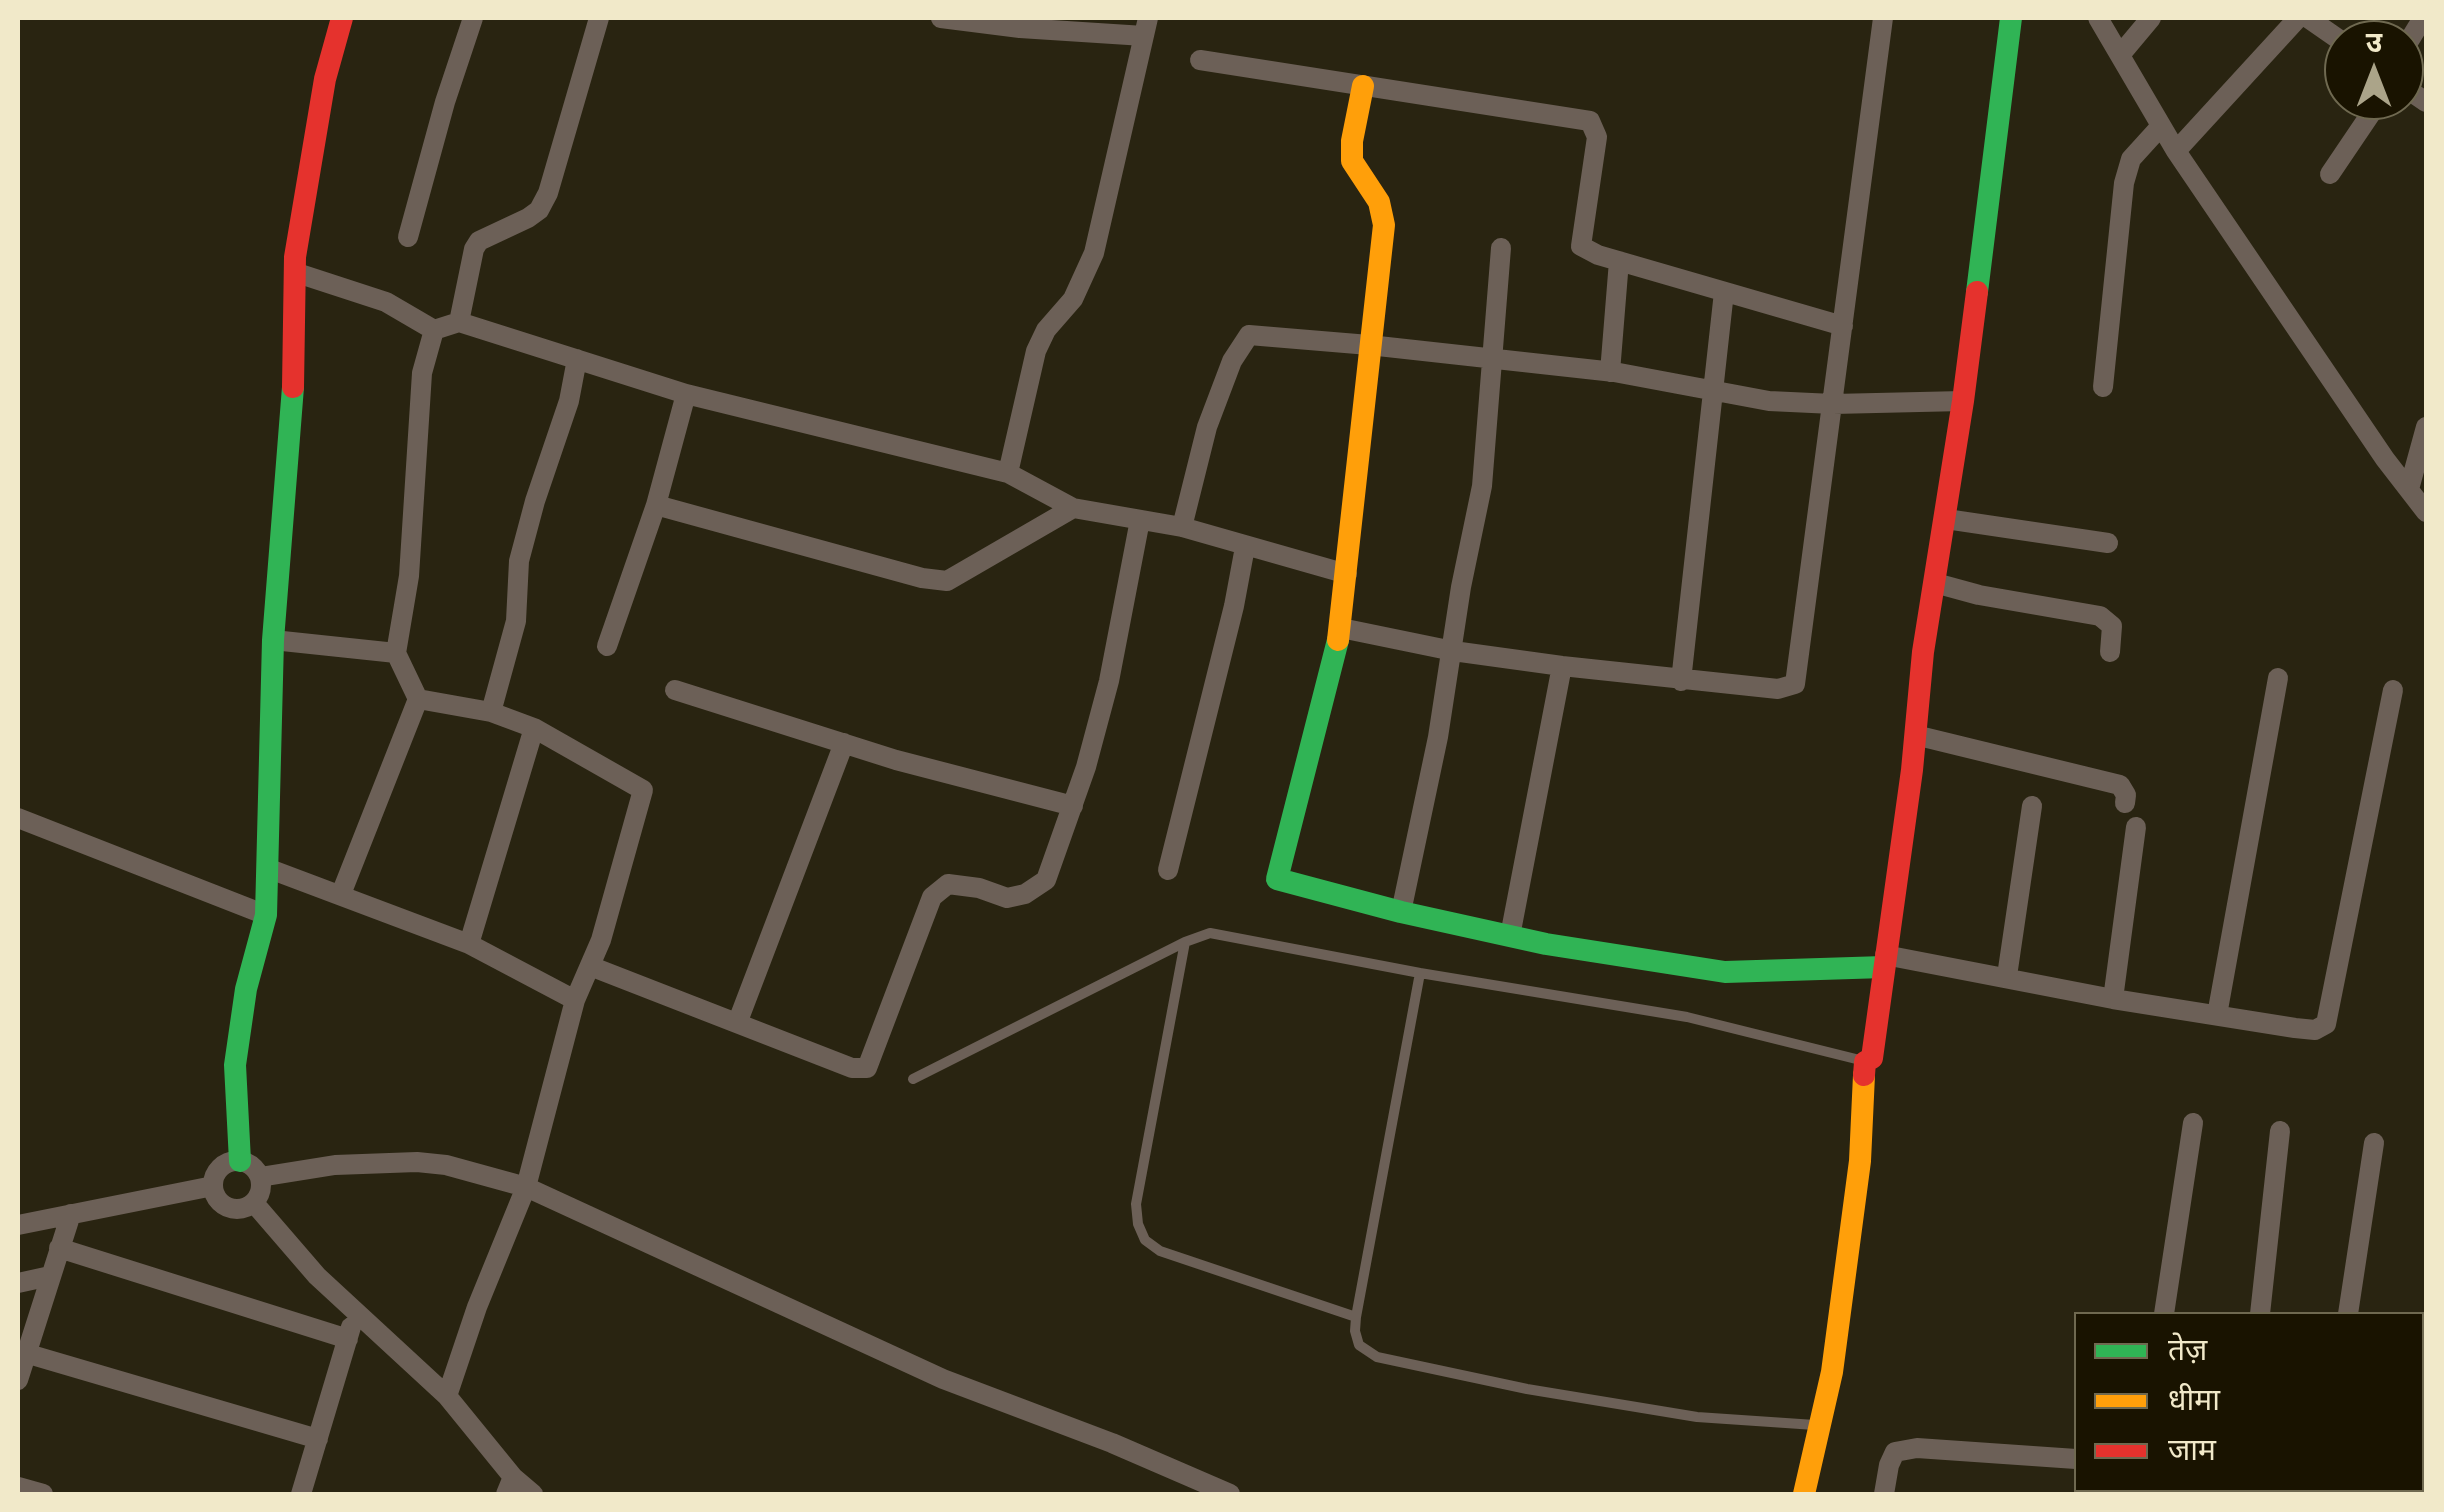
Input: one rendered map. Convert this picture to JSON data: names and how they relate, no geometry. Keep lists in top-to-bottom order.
{
  "legend": ["तेज़", "धीमा", "जाम"],
  "north": "top"
}
